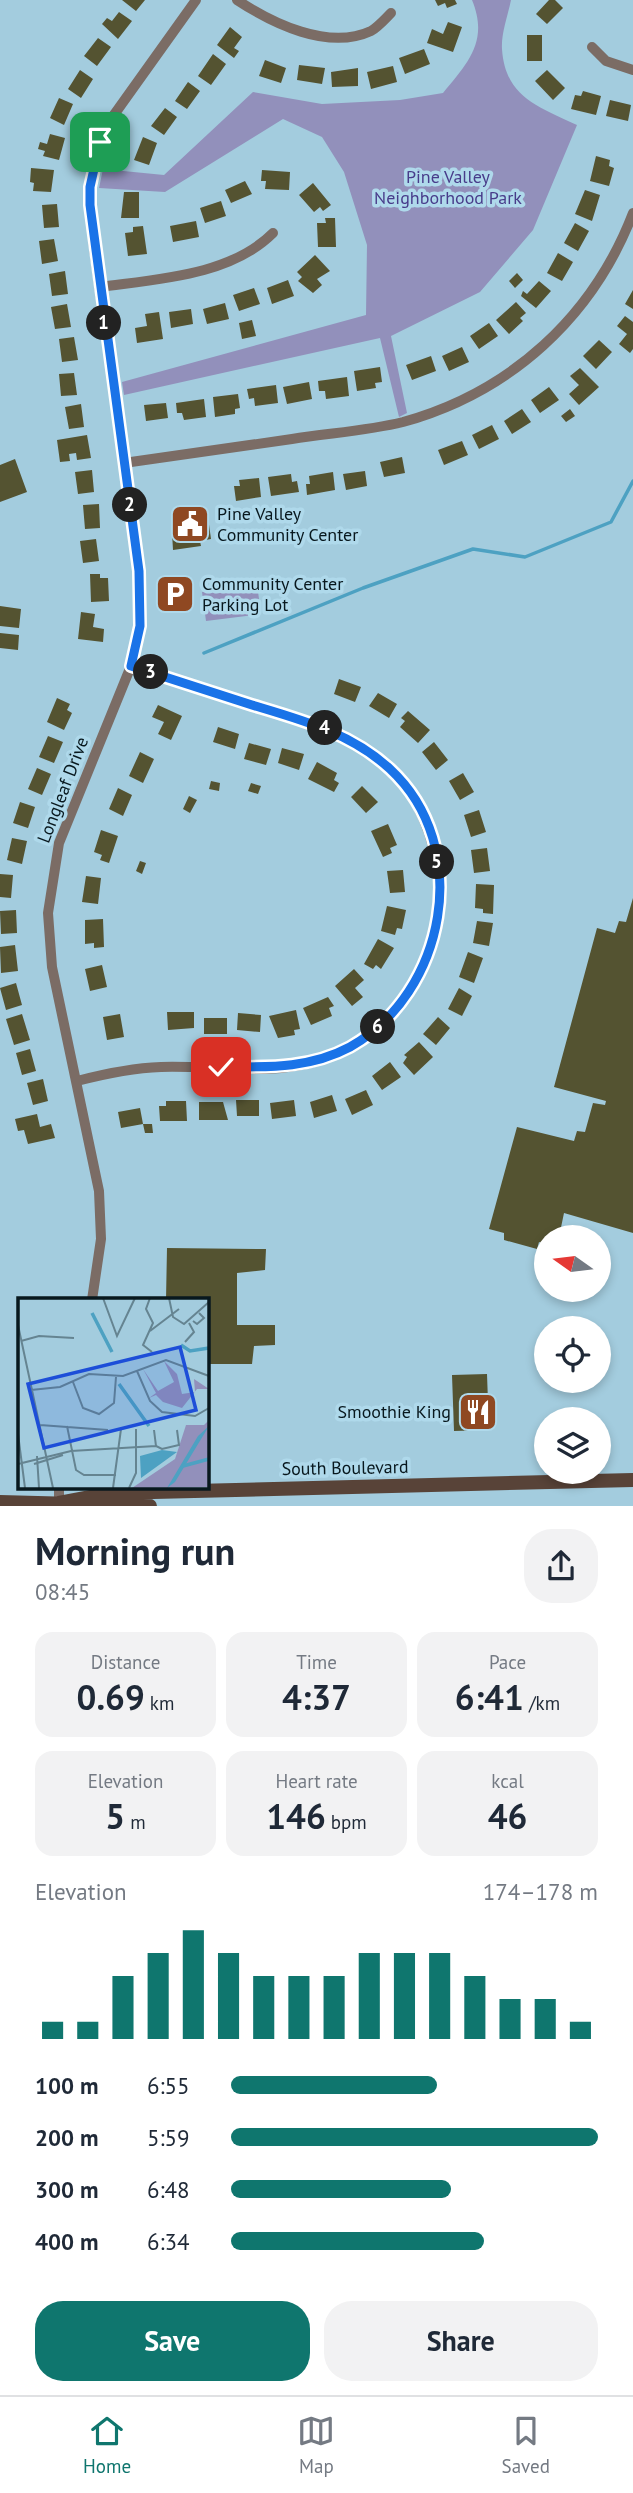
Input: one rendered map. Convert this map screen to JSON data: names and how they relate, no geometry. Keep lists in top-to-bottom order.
{
  "streets": {
    "main road": ["South Boulevard"],
    "street": ["Longleaf Drive"]
  },
  "parks": ["Pine Valley Neighborhood Park"],
  "places": {
    "public building": ["Pine Valley Community Center"],
    "parking": ["Community Center Parking Lot"],
    "restaurant": ["Smoothie King"]
  },
  "north": "left",
  "page": {
    "pins": [
      "1",
      "2",
      "3",
      "4",
      "5",
      "6"
    ],
    "heading": ["Morning run", "08:45"],
    "stats": [
      ["Distance", "0.69 km"],
      ["Time", "4:37"],
      ["Pace", "6:41 /km"],
      ["Elevation", "5 m"],
      ["Heart rate", "146 bpm"],
      ["kcal", "46"]
    ],
    "chart": ["Elevation", "174–178 m"],
    "list": [
      {
        "name": "100 m",
        "note": "6:55"
      },
      {
        "name": "200 m",
        "note": "5:59"
      },
      {
        "name": "300 m",
        "note": "6:48"
      },
      {
        "name": "400 m",
        "note": "6:34"
      }
    ],
    "buttons": ["Save", "Share"],
    "tabs": ["Home", "Map", "Saved"]
  }
}
